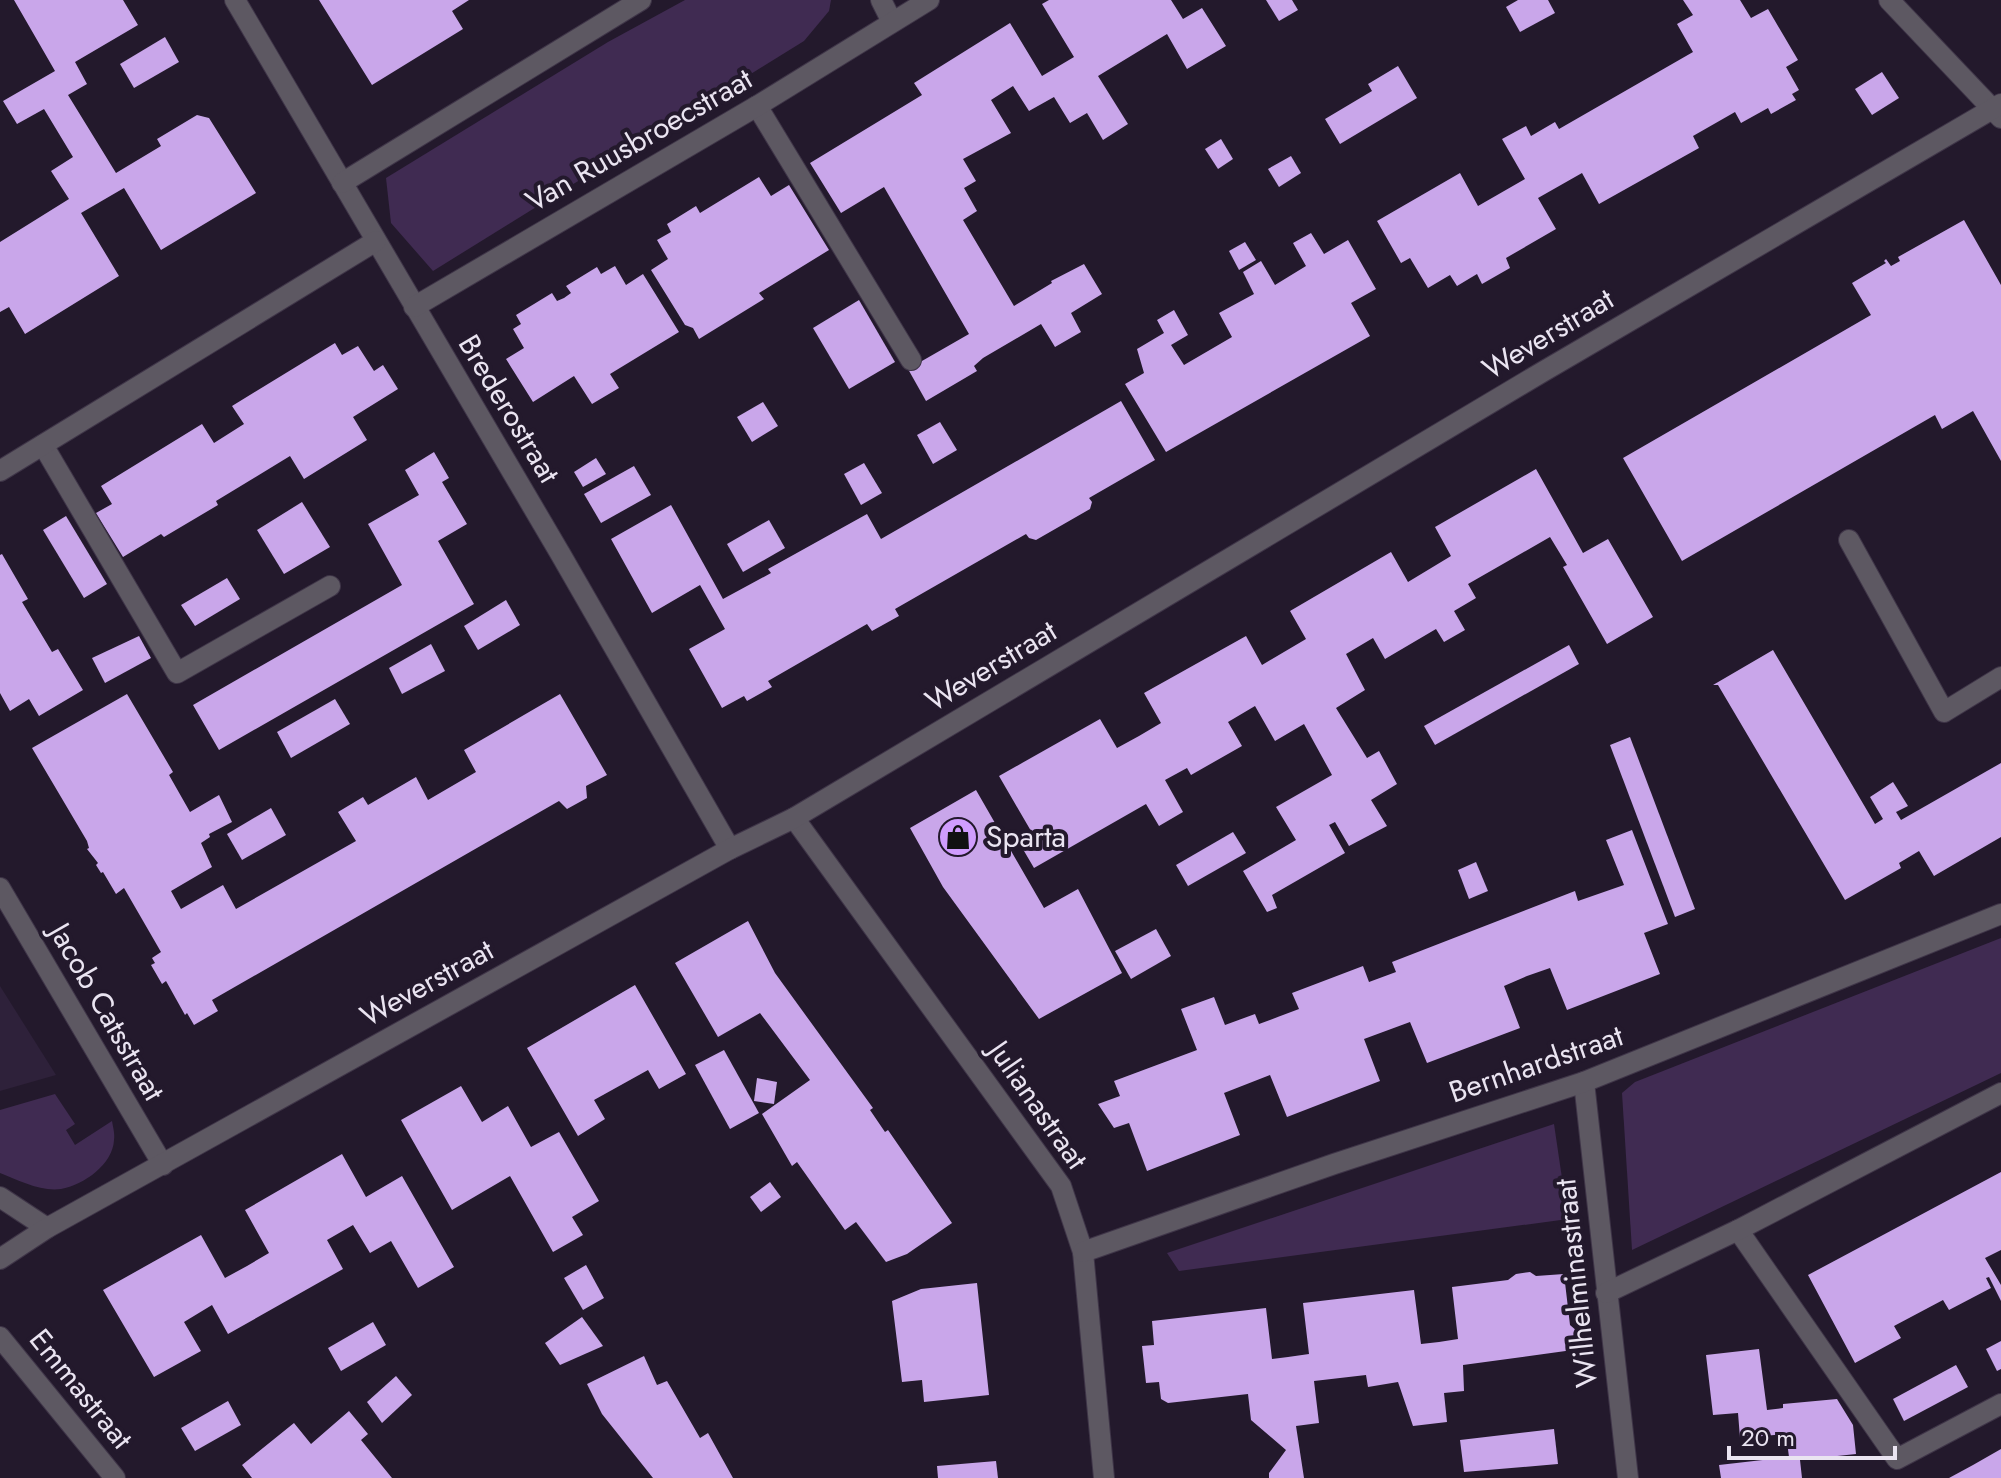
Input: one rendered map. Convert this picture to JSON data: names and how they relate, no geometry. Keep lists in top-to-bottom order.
{
  "streets": {
    "street": [
      "Van Ruusbroecstraat",
      "Weverstraat",
      "Brederostraat",
      "Jacob Catsstraat",
      "Bernhardstraat",
      "Julianastraat",
      "Wilhelminastraat",
      "Emmastraat"
    ]
  },
  "crossings": [
    ["Van Ruusbroecstraat", "Brederostraat"],
    ["Weverstraat", "Brederostraat"],
    ["Weverstraat", "Jacob Catsstraat"],
    ["Weverstraat", "Julianastraat"],
    ["Bernhardstraat", "Julianastraat"],
    ["Bernhardstraat", "Wilhelminastraat"]
  ],
  "places": {
    "shop": ["Sparta"]
  },
  "scale_bar": "20 m"
}
